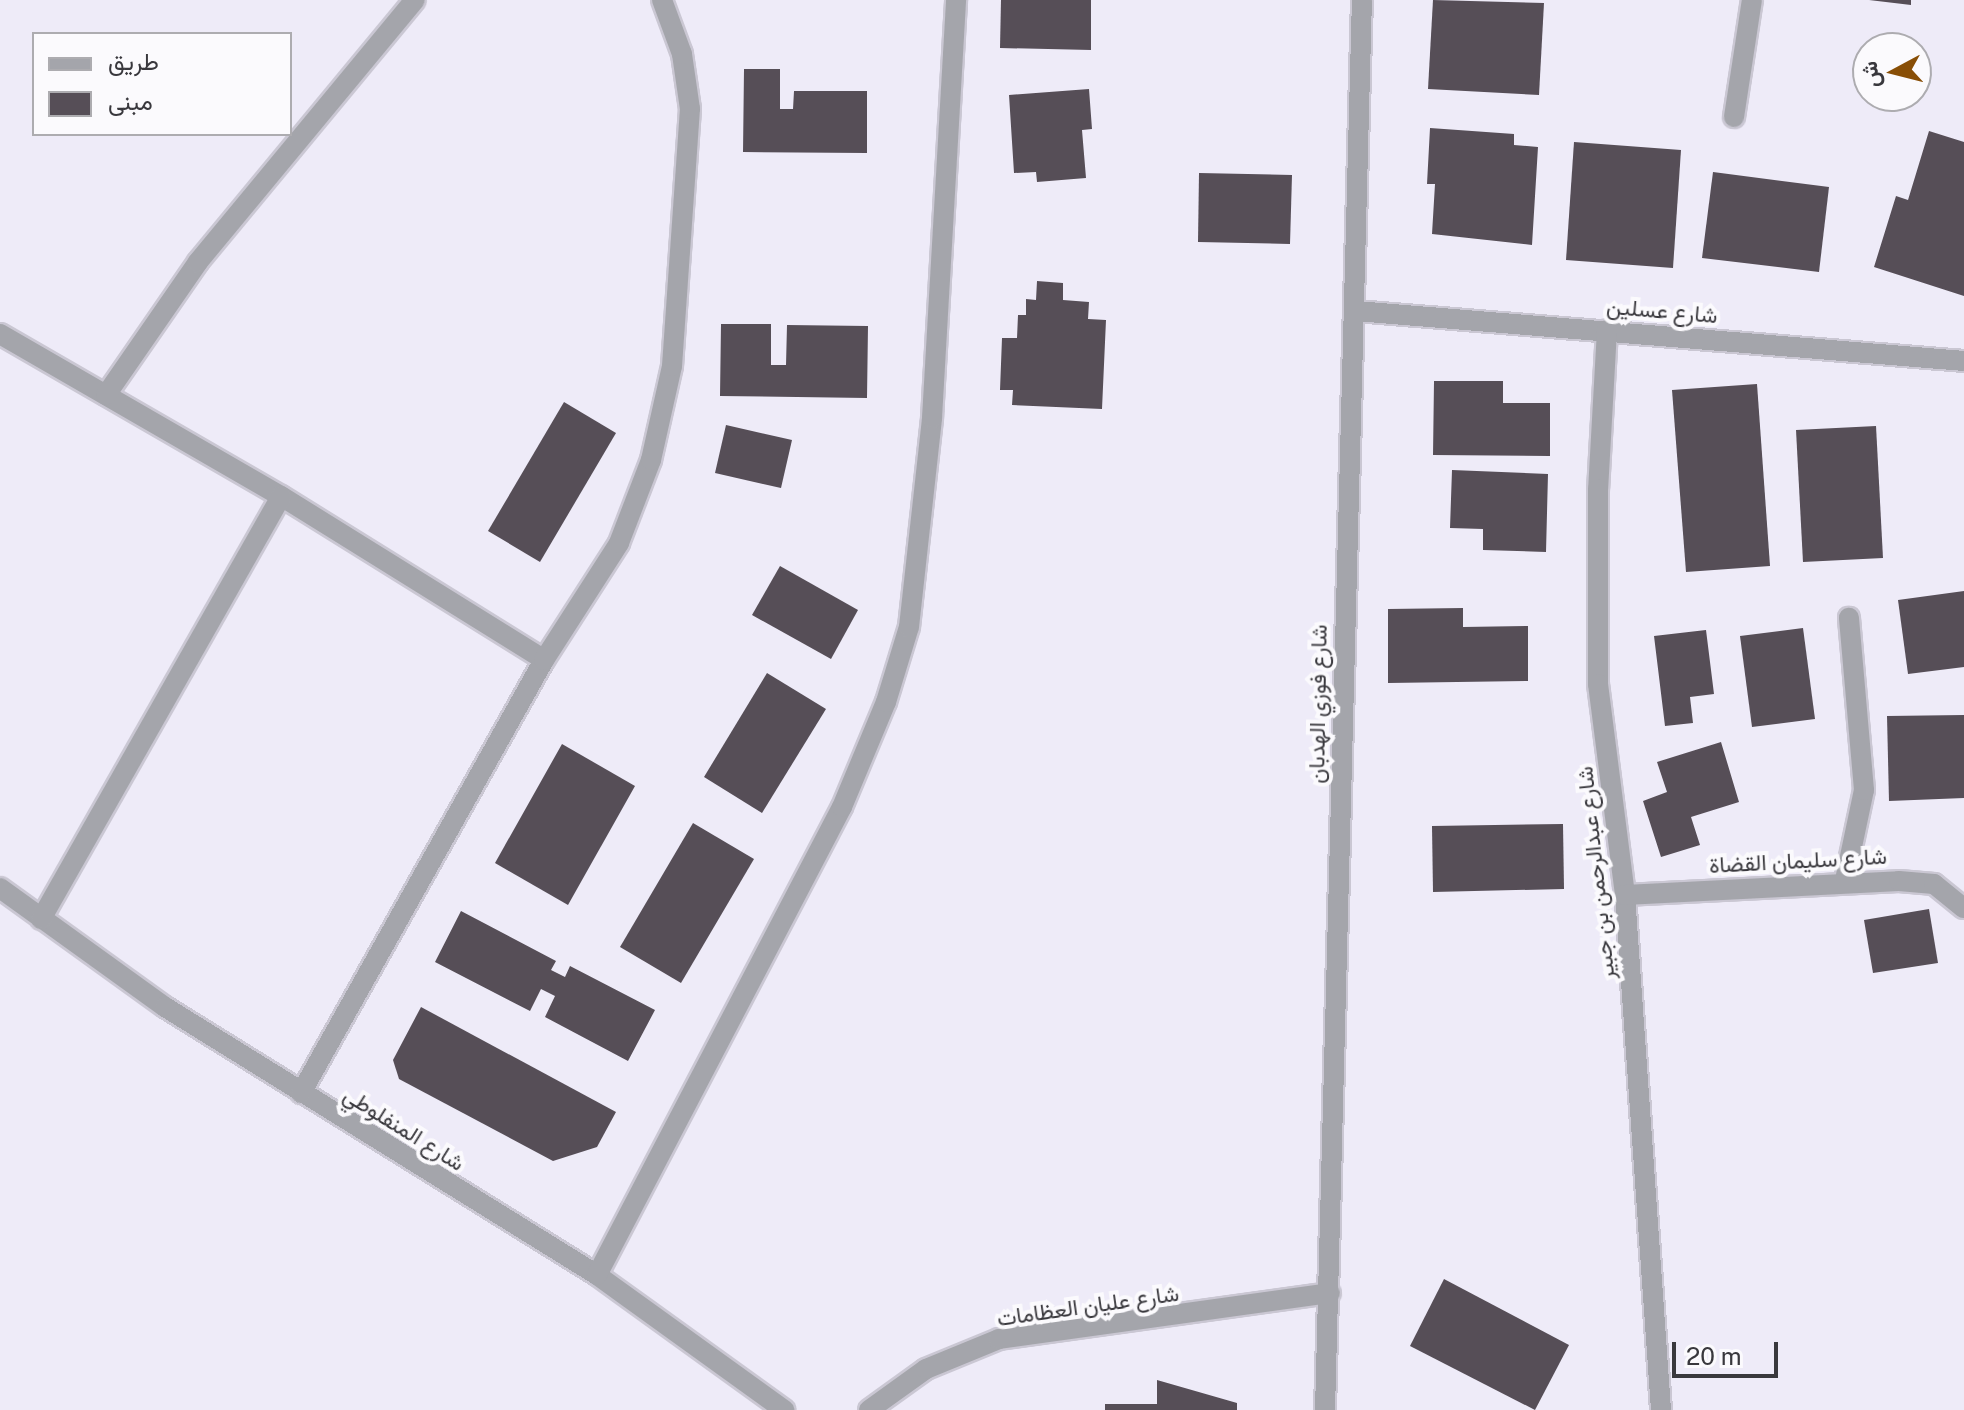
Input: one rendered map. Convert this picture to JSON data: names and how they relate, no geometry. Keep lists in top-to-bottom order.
{
  "streets": {
    "street": [
      "شارع عسلين",
      "شارع فوزي الهدبان",
      "شارع سليمان القضاة",
      "شارع عبدالرحمن بن جبير",
      "شارع المنفلوطي",
      "شارع عليان العظامات"
    ]
  },
  "crossings": [
    ["شارع عسلين", "شارع فوزي الهدبان"],
    ["شارع عسلين", "شارع عبدالرحمن بن جبير"],
    ["شارع فوزي الهدبان", "شارع عليان العظامات"],
    ["شارع سليمان القضاة", "شارع عبدالرحمن بن جبير"]
  ],
  "legend": ["طريق", "مبنى"],
  "scale_bar": "20 m",
  "north": "left"
}
